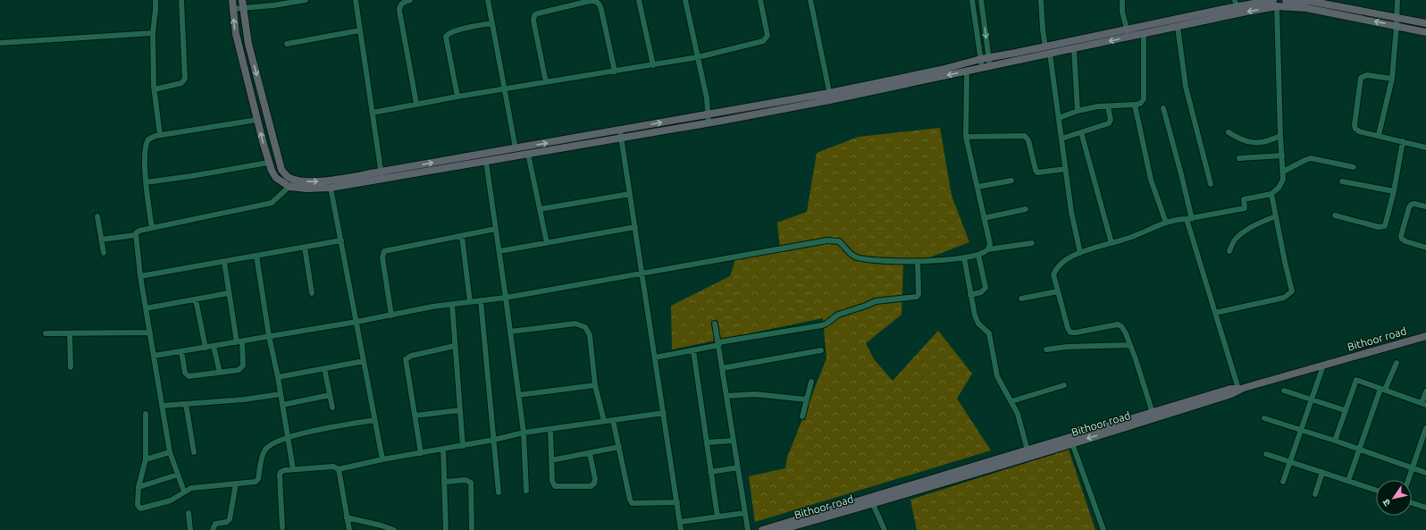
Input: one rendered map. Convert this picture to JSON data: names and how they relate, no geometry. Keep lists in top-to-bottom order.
{
  "streets": {
    "street": ["Bithoor road"]
  },
  "north": "bottom left"
}
